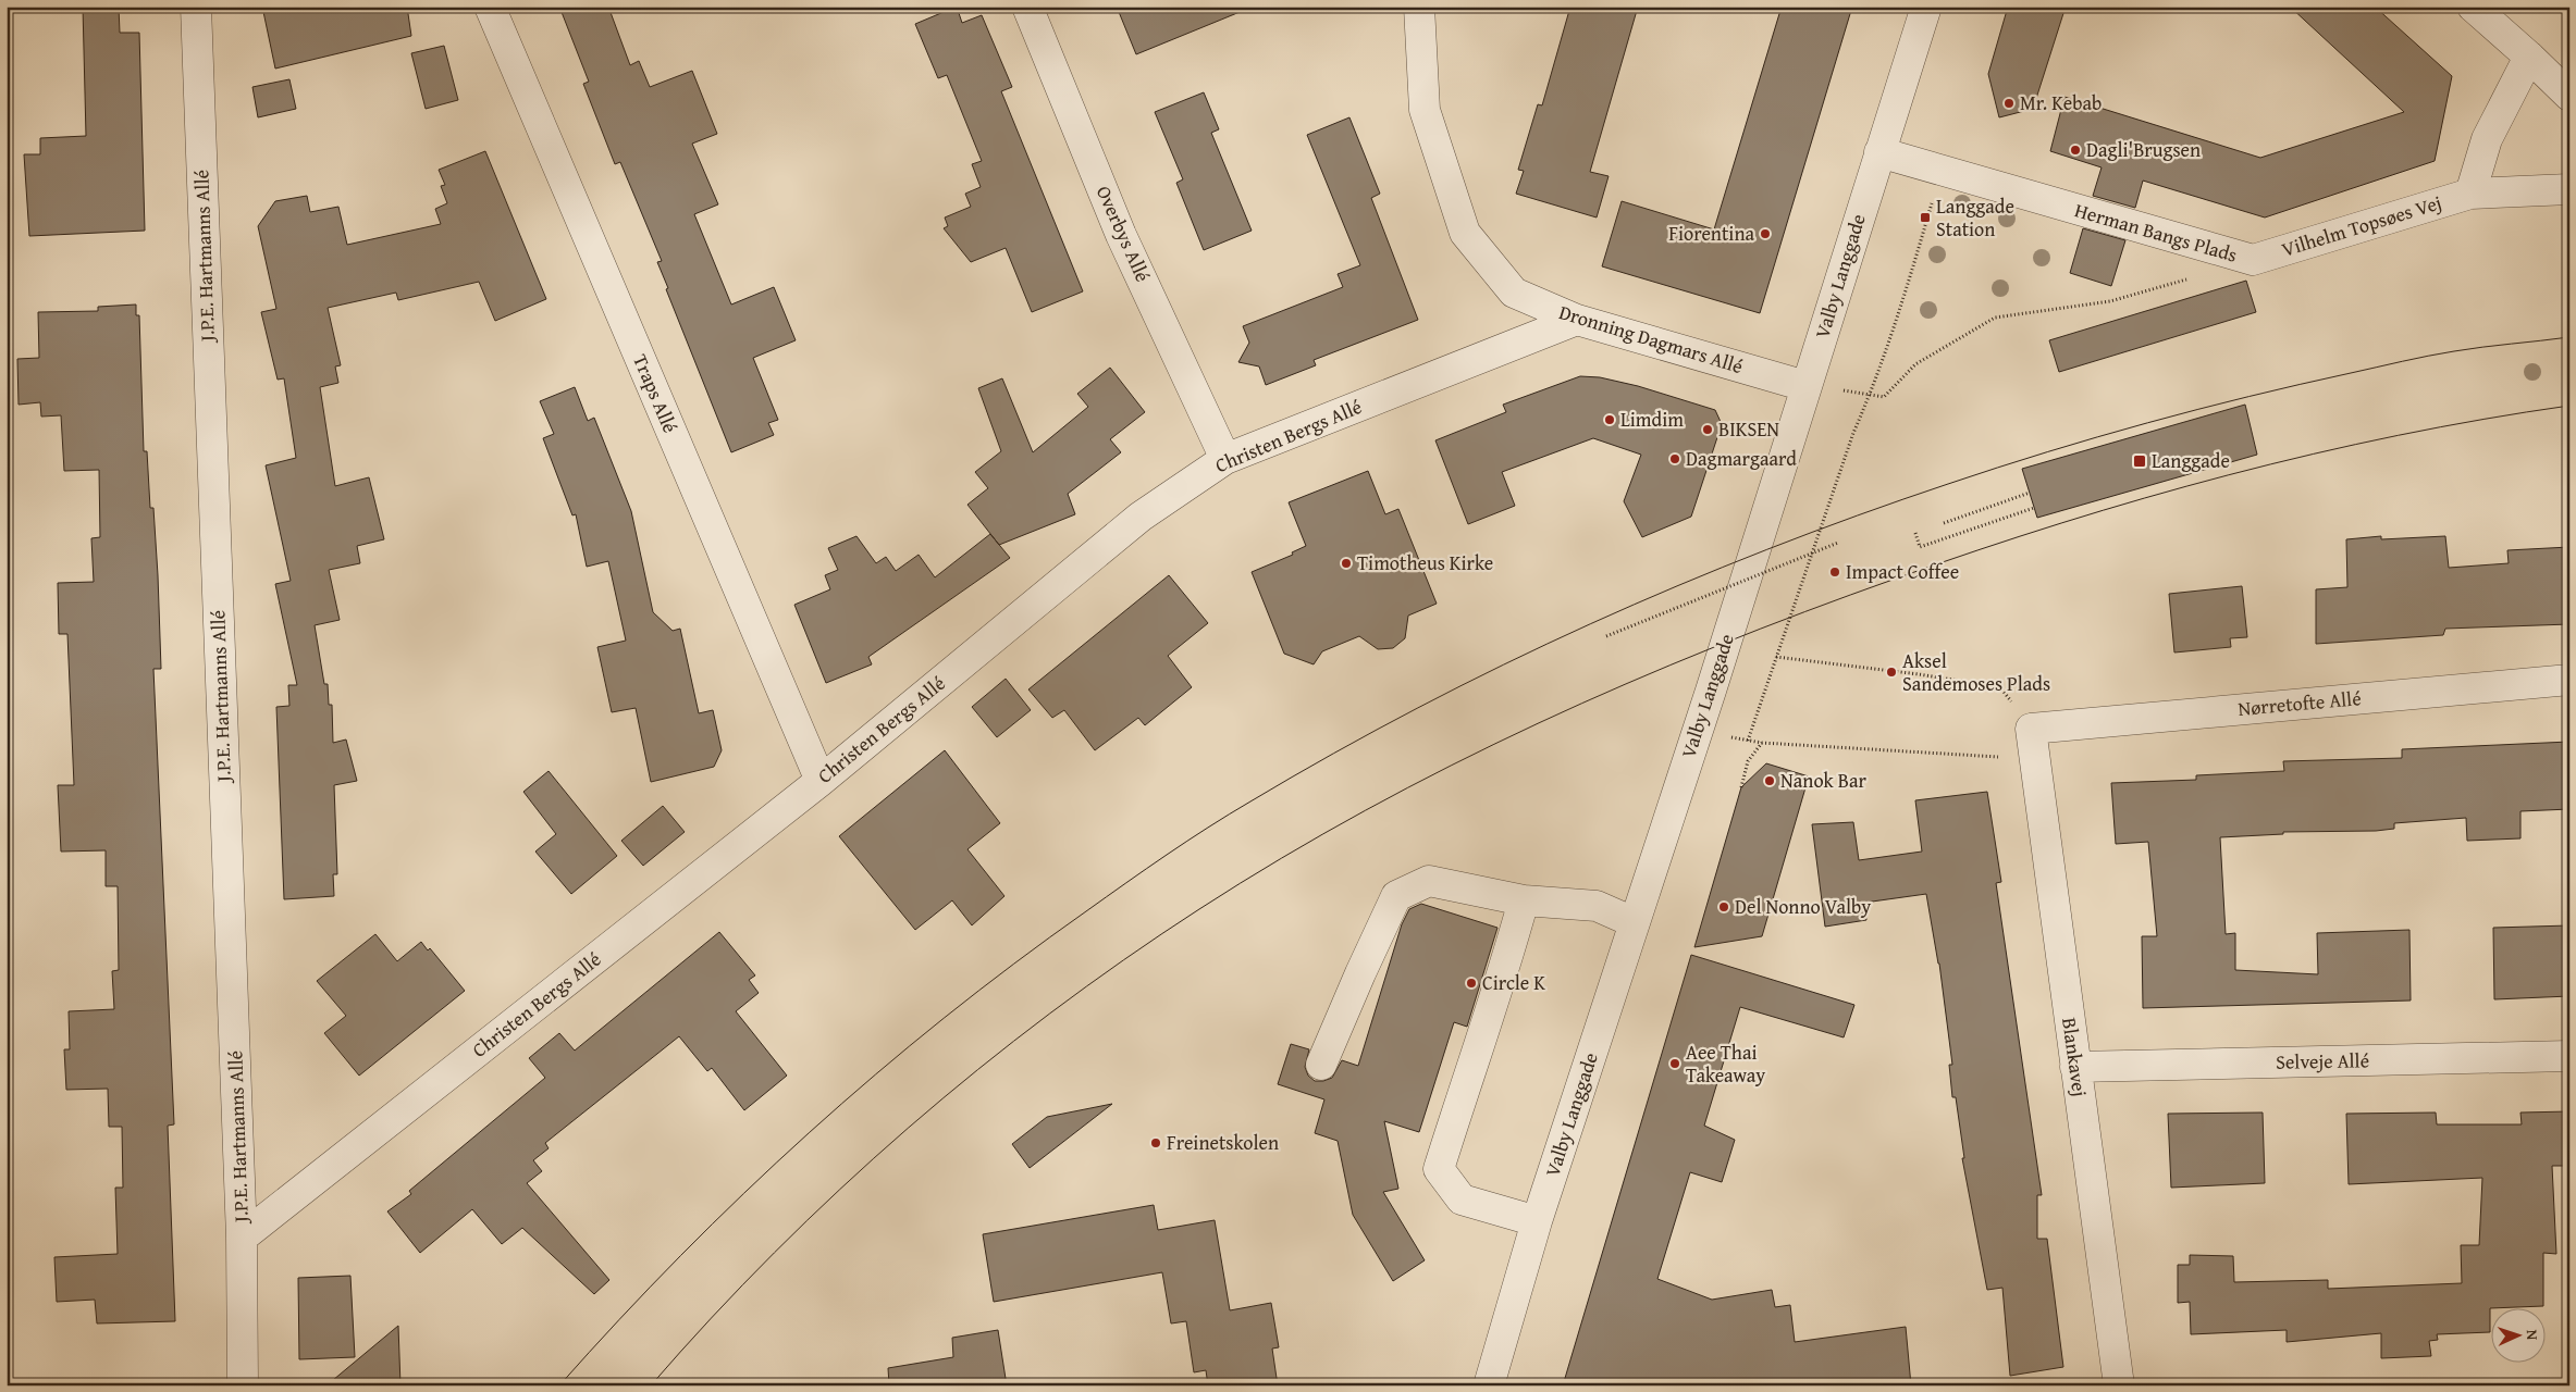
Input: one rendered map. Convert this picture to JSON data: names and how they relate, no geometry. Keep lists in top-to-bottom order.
{
  "streets": {
    "street": [
      "Vilhelm Topsøes Vej",
      "Herman Bangs Plads",
      "Overbys Allé",
      "J.P.E. Hartmanns Allé",
      "Valby Langgade",
      "Dronning Dagmars Allé",
      "Traps Allé",
      "Christen Bergs Allé",
      "Nørretofte Allé",
      "Blankavej",
      "Selveje Allé"
    ]
  },
  "crossings": [
    ["Vilhelm Topsøes Vej", "Herman Bangs Plads"],
    ["Herman Bangs Plads", "Valby Langgade"],
    ["Overbys Allé", "Christen Bergs Allé"],
    ["J.P.E. Hartmanns Allé", "Christen Bergs Allé"],
    ["Valby Langgade", "Dronning Dagmars Allé"],
    ["Dronning Dagmars Allé", "Christen Bergs Allé"],
    ["Traps Allé", "Christen Bergs Allé"],
    ["Nørretofte Allé", "Blankavej"],
    ["Blankavej", "Selveje Allé"]
  ],
  "places": {
    "other": [
      "Mr. Kebab",
      "Dagli'Brugsen",
      "Fiorentina",
      "Limdim",
      "BIKSEN",
      "Dagmargaard",
      "Timotheus Kirke",
      "Impact Coffee",
      "Aksel Sandemoses Plads",
      "Nanok Bar",
      "Del Nonno Valby",
      "Circle K",
      "Aee Thai Takeaway",
      "Freinetskolen"
    ],
    "transit": ["Langgade Station", "Langgade"]
  },
  "north": "right"
}
